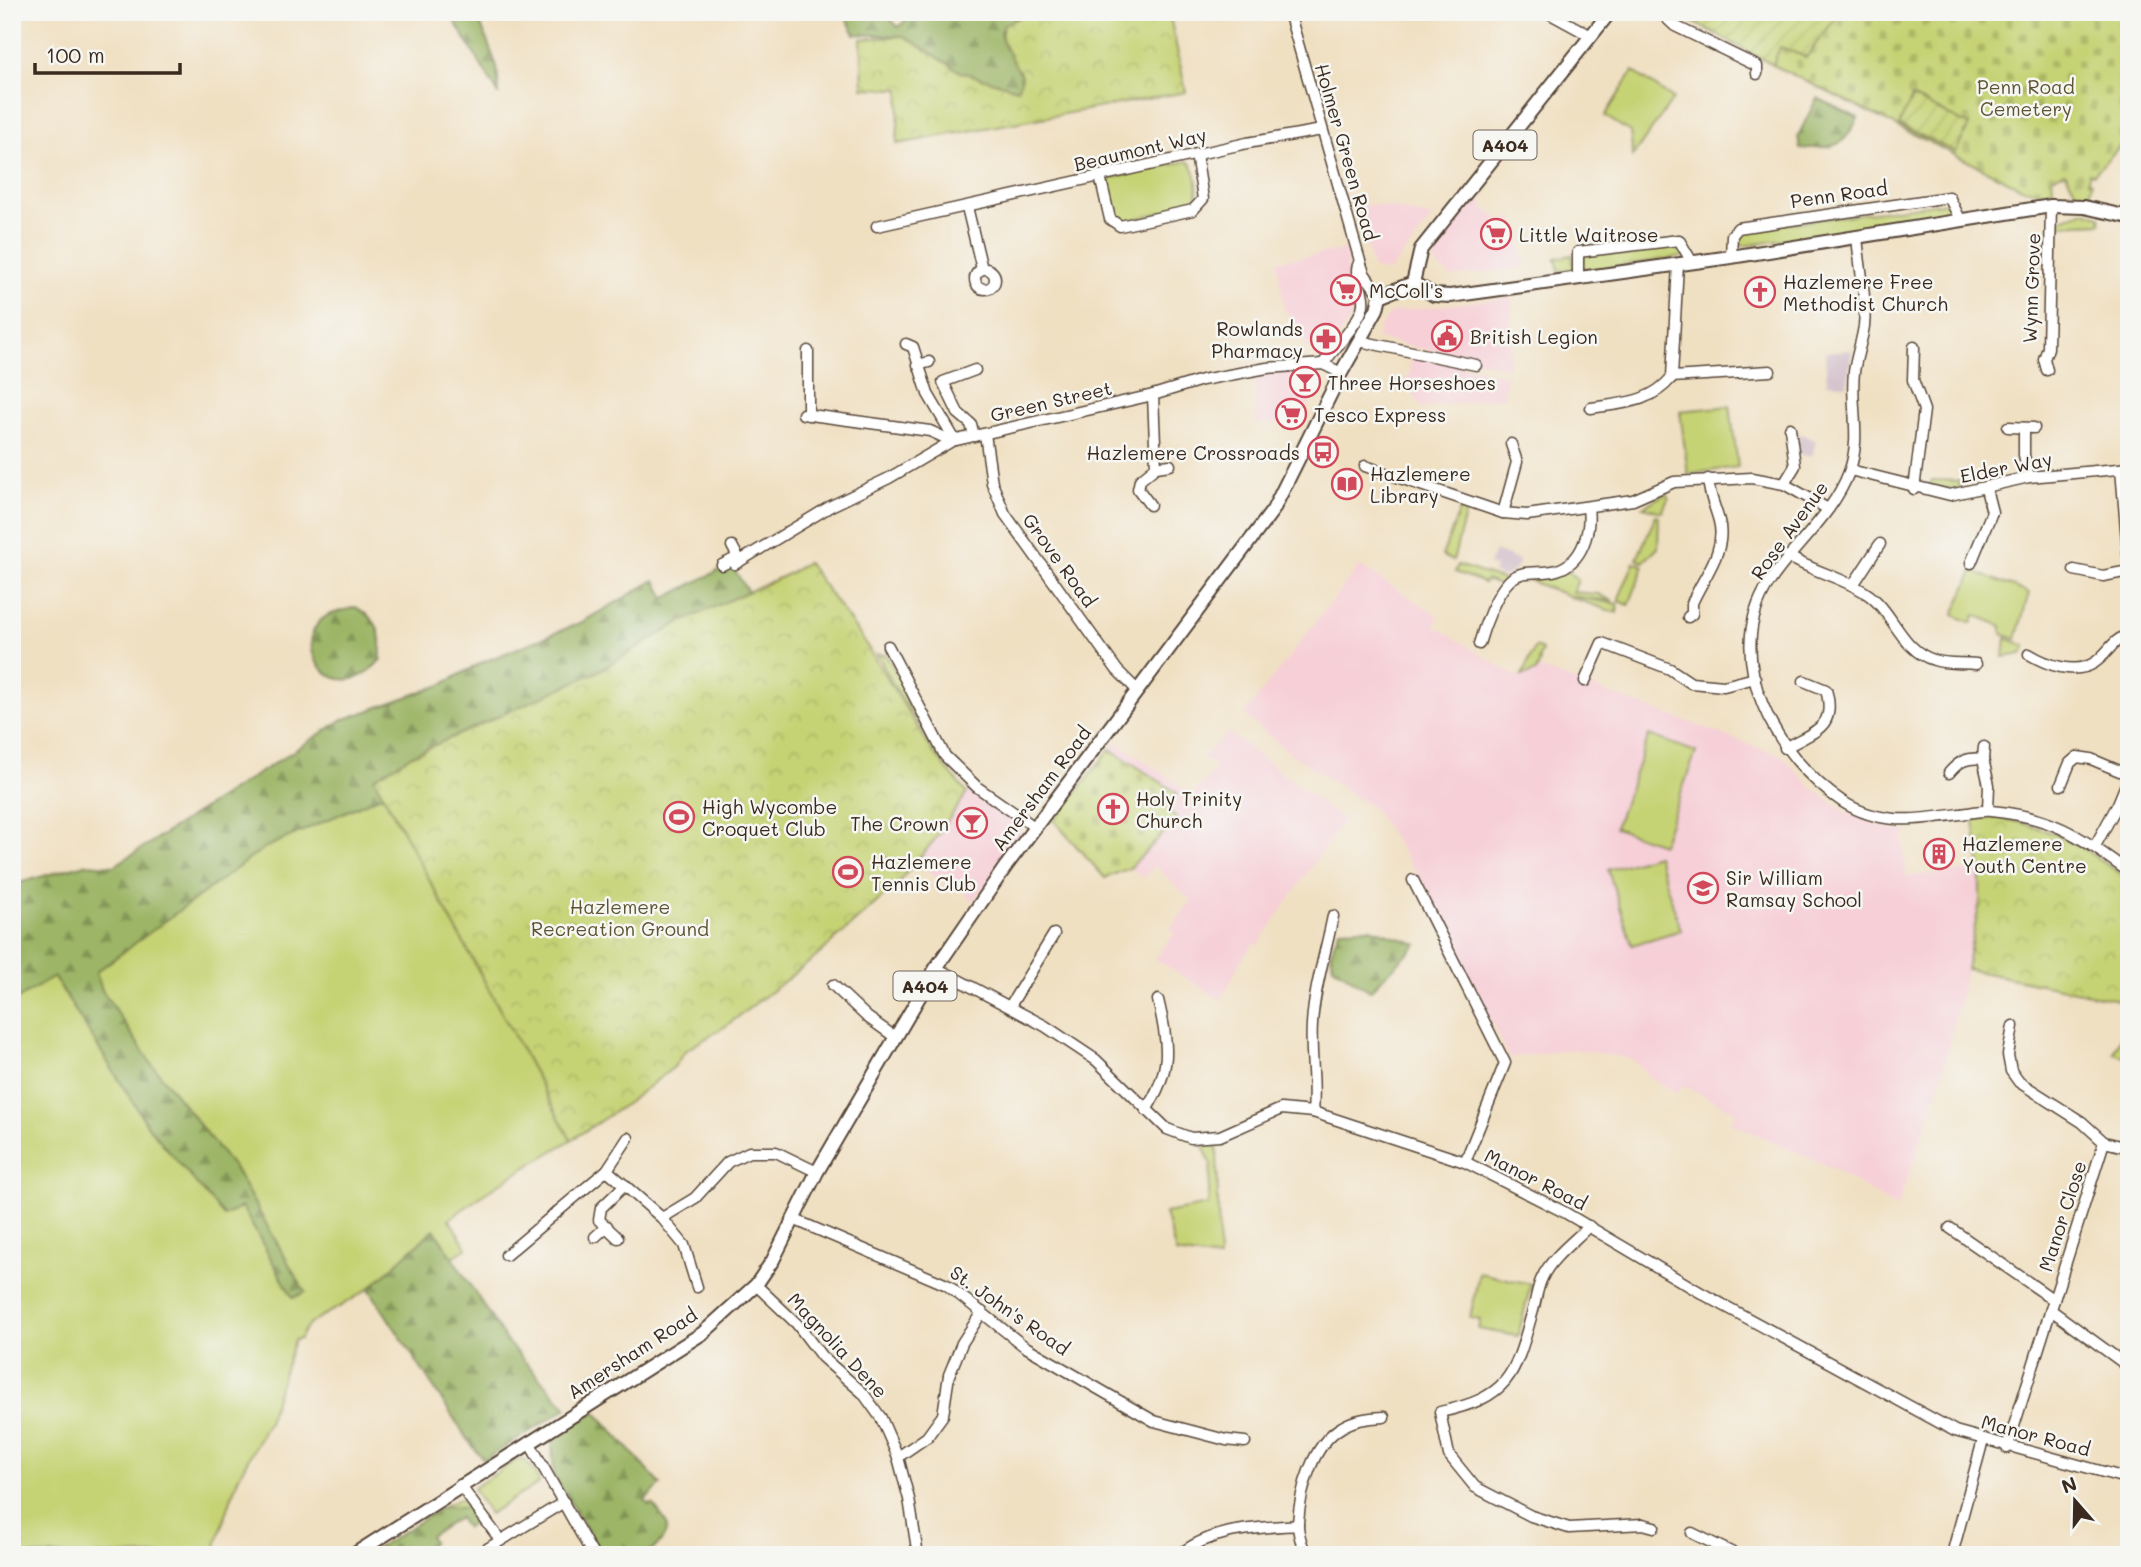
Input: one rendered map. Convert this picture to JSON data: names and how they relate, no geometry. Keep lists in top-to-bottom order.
{
  "streets": {
    "main road": ["A404", "Amersham Road"],
    "street": [
      "Beaumont Way",
      "Holmer Green Road",
      "Penn Road",
      "Wynn Grove",
      "Green Street",
      "Elder Way",
      "Rose Avenue",
      "Grove Road",
      "Manor Road",
      "Manor Close",
      "St. John's Road",
      "Magnolia Dene"
    ]
  },
  "crossings": [
    ["Beaumont Way", "Holmer Green Road"],
    ["Holmer Green Road", "Amersham Road"],
    ["Green Street", "Grove Road"],
    ["Elder Way", "Rose Avenue"],
    ["Grove Road", "Amersham Road"],
    ["Amersham Road", "Manor Road"],
    ["Amersham Road", "St. John's Road"],
    ["Amersham Road", "Magnolia Dene"],
    ["Manor Road", "Manor Close"]
  ],
  "parks": ["Penn Road Cemetery", "Hazlemere Recreation Ground"],
  "places": {
    "supermarket": ["Little Waitrose", "McColl's", "Tesco Express"],
    "church": ["Hazlemere Free Methodist Church", "Holy Trinity Church"],
    "public building": ["British Legion"],
    "pharmacy": ["Rowlands Pharmacy"],
    "bar": ["Three Horseshoes", "The Crown"],
    "bus stop": ["Hazlemere Crossroads"],
    "library": ["Hazlemere Library"],
    "sports": ["High Wycombe Croquet Club", "Hazlemere Tennis Club"],
    "building": ["Hazlemere Youth Centre"],
    "school or university": ["Sir William Ramsay School"]
  },
  "scale_bar": "100 m",
  "north": "top"
}
